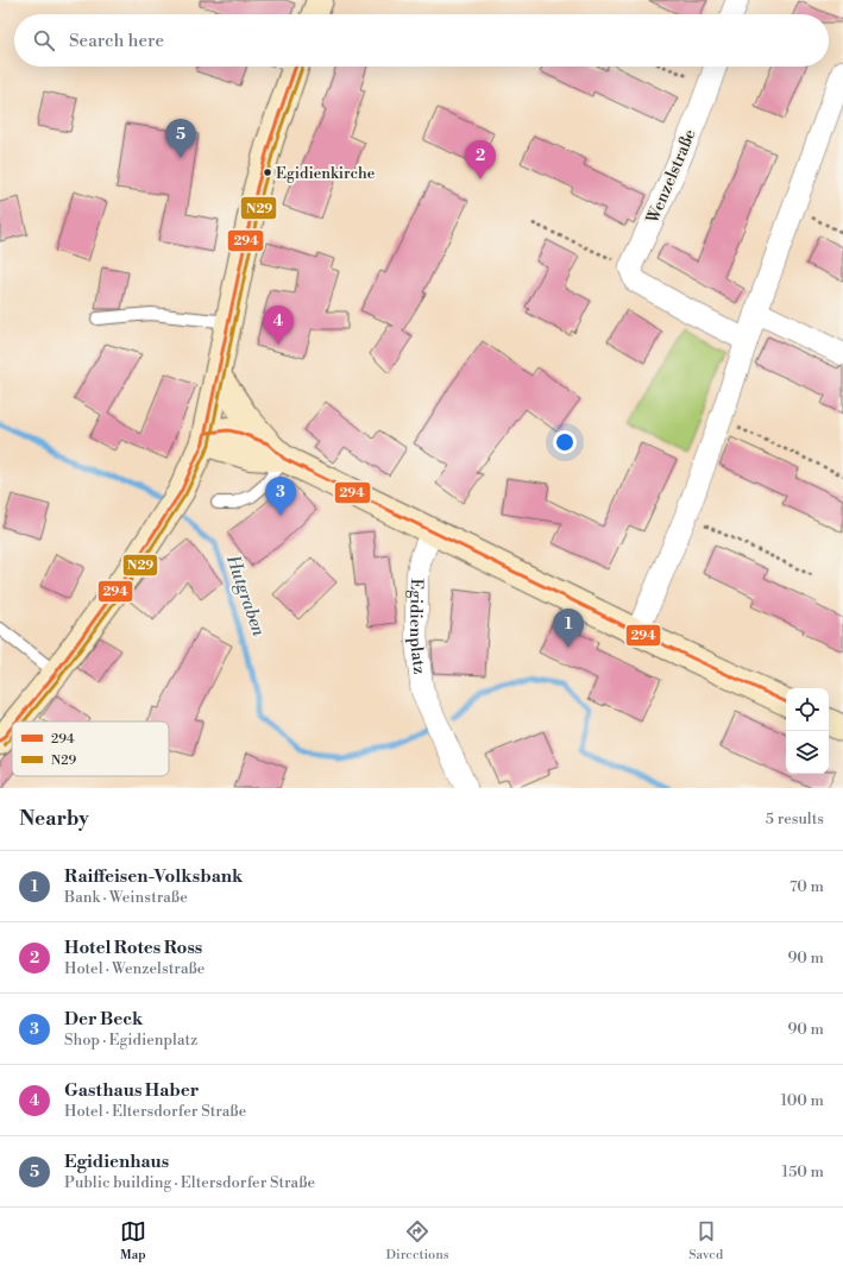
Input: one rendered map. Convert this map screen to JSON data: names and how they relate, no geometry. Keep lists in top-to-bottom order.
{
  "streets": {
    "street": ["Wenzelstraße", "Egidienplatz"]
  },
  "water": ["Hutgraben"],
  "places": ["Egidienkirche"],
  "lines": ["transit line 294", "transit line N29"],
  "legend": ["294", "N29"],
  "page": {
    "search": "Search here",
    "pins": [
      "5",
      "2",
      "4",
      "3",
      "1"
    ],
    "heading": ["Nearby", "5 results"],
    "list": [
      {
        "mark": "1",
        "name": "Raiffeisen-Volksbank",
        "note": "Bank · Weinstraße",
        "value": "70 m"
      },
      {
        "mark": "2",
        "name": "Hotel Rotes Ross",
        "note": "Hotel · Wenzelstraße",
        "value": "90 m"
      },
      {
        "mark": "3",
        "name": "Der Beck",
        "note": "Shop · Egidienplatz",
        "value": "90 m"
      },
      {
        "mark": "4",
        "name": "Gasthaus Haber",
        "note": "Hotel · Eltersdorfer Straße",
        "value": "100 m"
      },
      {
        "mark": "5",
        "name": "Egidienhaus",
        "note": "Public building · Eltersdorfer Straße",
        "value": "150 m"
      }
    ],
    "nav": ["Map", "Directions", "Saved"]
  }
}
